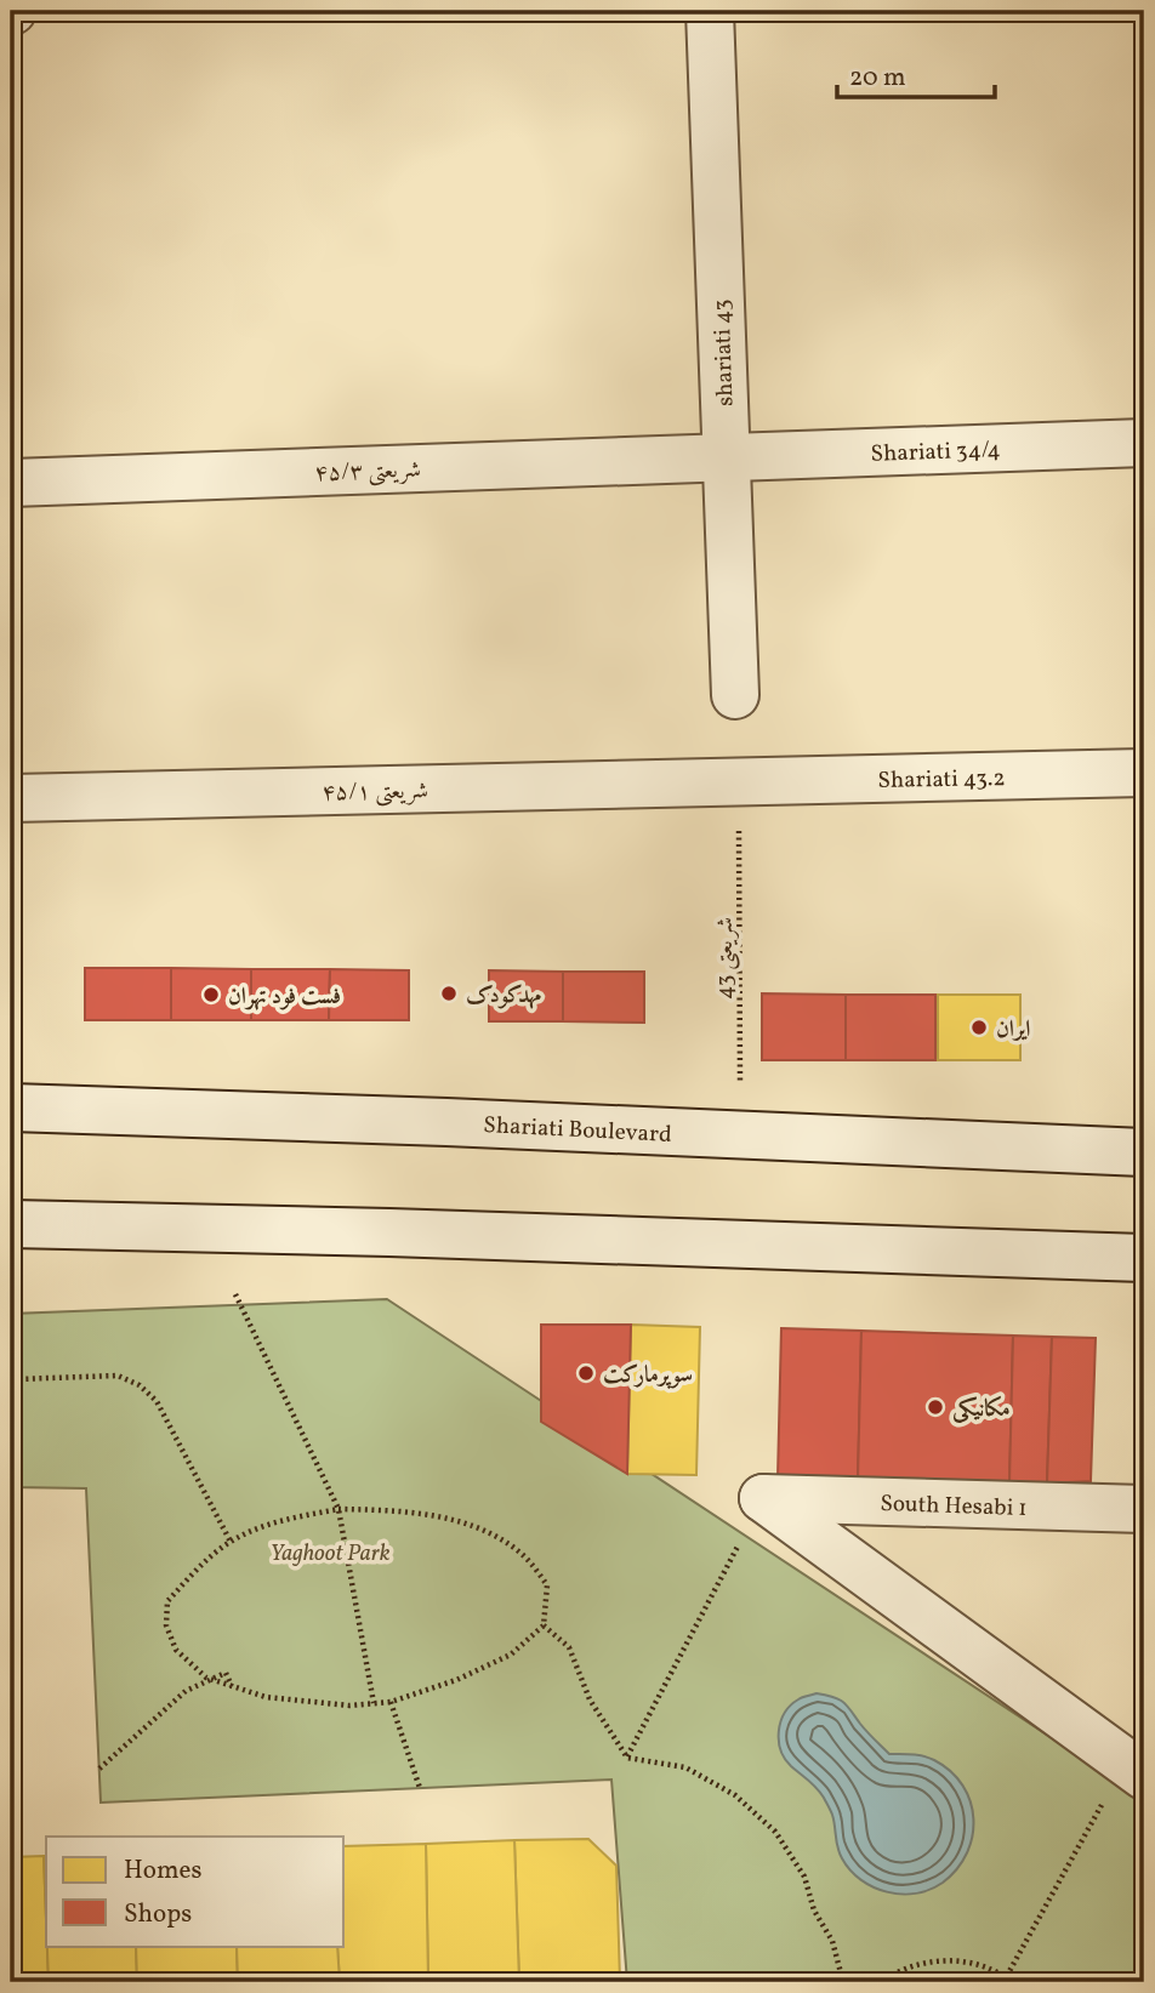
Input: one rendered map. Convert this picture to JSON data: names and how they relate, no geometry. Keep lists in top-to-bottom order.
{
  "streets": {
    "street": [
      "shariati 43",
      "Shariati 34/4",
      "شریعتی ۴۵/۳",
      "Shariati 43.2",
      "شریعتی ۴۵/۱",
      "Shariati Boulevard",
      "South Hesabi 1"
    ],
    "path": ["شریعتی 43"]
  },
  "crossings": [
    ["shariati 43", "Shariati 34/4"],
    ["shariati 43", "شریعتی ۴۵/۳"],
    ["Shariati 34/4", "شریعتی ۴۵/۳"],
    ["Shariati 43.2", "شریعتی ۴۵/۱"],
    ["Shariati 43.2", "شریعتی 43"],
    ["شریعتی ۴۵/۱", "شریعتی 43"],
    ["شریعتی 43", "Shariati Boulevard"]
  ],
  "parks": ["Yaghoot Park"],
  "places": [
    "مهدکودک",
    "فست فود تهران",
    "ایران",
    "سوپرمارکت",
    "مکانیکی"
  ],
  "legend": ["Homes", "Shops"],
  "scale_bar": "20 m"
}
